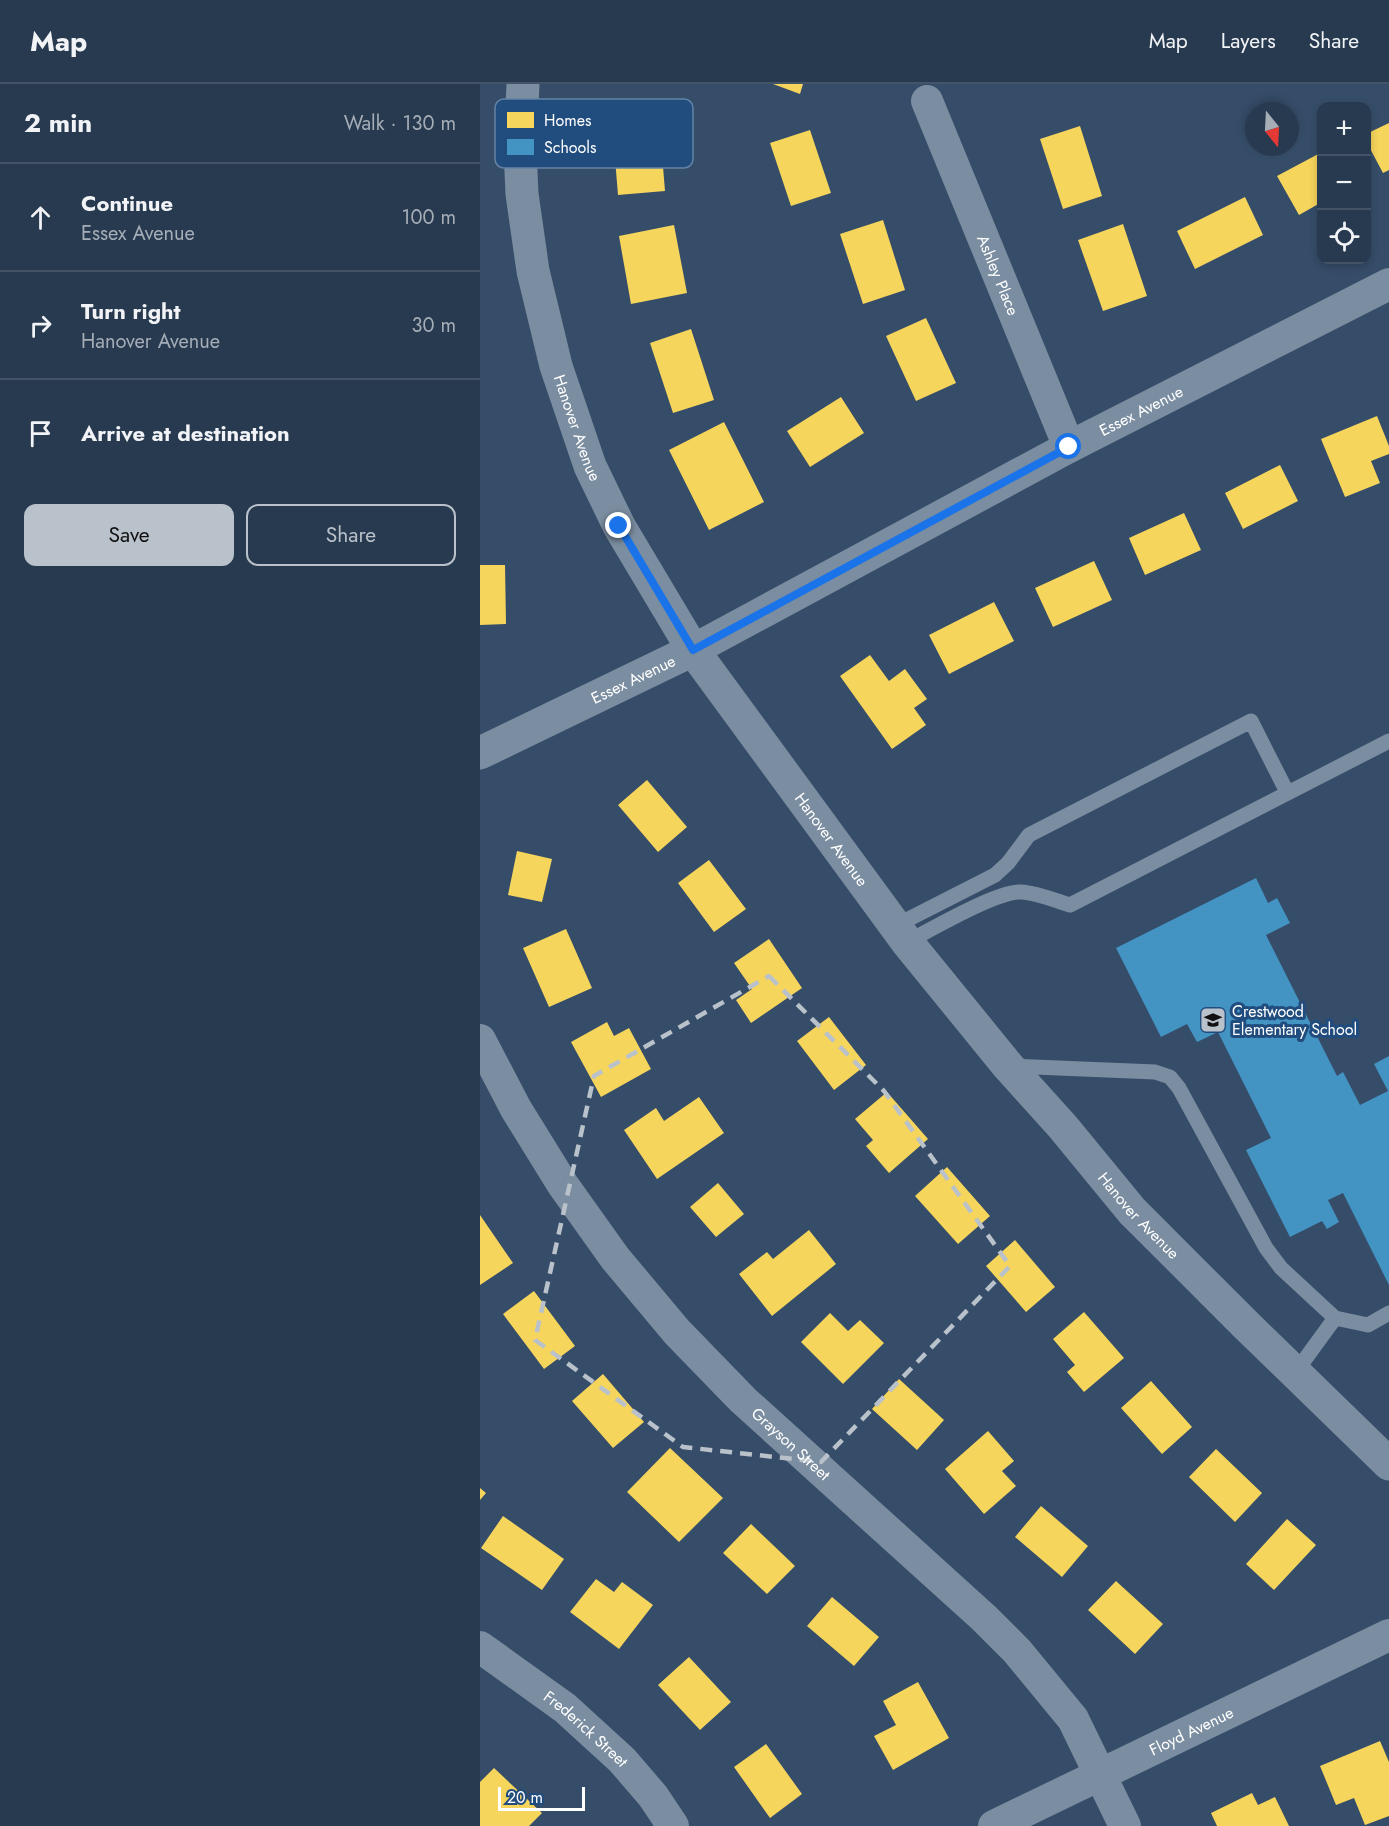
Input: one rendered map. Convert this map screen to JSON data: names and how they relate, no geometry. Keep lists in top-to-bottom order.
{
  "streets": {
    "street": [
      "Ashley Place",
      "Essex Avenue",
      "Hanover Avenue",
      "Grayson Street",
      "Frederick Street",
      "Floyd Avenue"
    ]
  },
  "crossings": [
    ["Ashley Place", "Essex Avenue"],
    ["Essex Avenue", "Hanover Avenue"],
    ["Grayson Street", "Floyd Avenue"]
  ],
  "places": {
    "school or university": ["Crestwood Elementary School"]
  },
  "legend": ["Homes", "Schools"],
  "scale_bar": "20 m",
  "north": "bottom",
  "page": {
    "header": "Map",
    "nav": ["Map", "Layers", "Share"],
    "heading": ["2 min", "Walk · 130 m"],
    "map_buttons": ["+", "−"],
    "list": [
      ["Continue", "Essex Avenue", "100 m"],
      ["Turn right", "Hanover Avenue", "30 m"],
      "Arrive at destination"
    ],
    "buttons": ["Save", "Share"],
    "scale": "20 m"
  }
}
